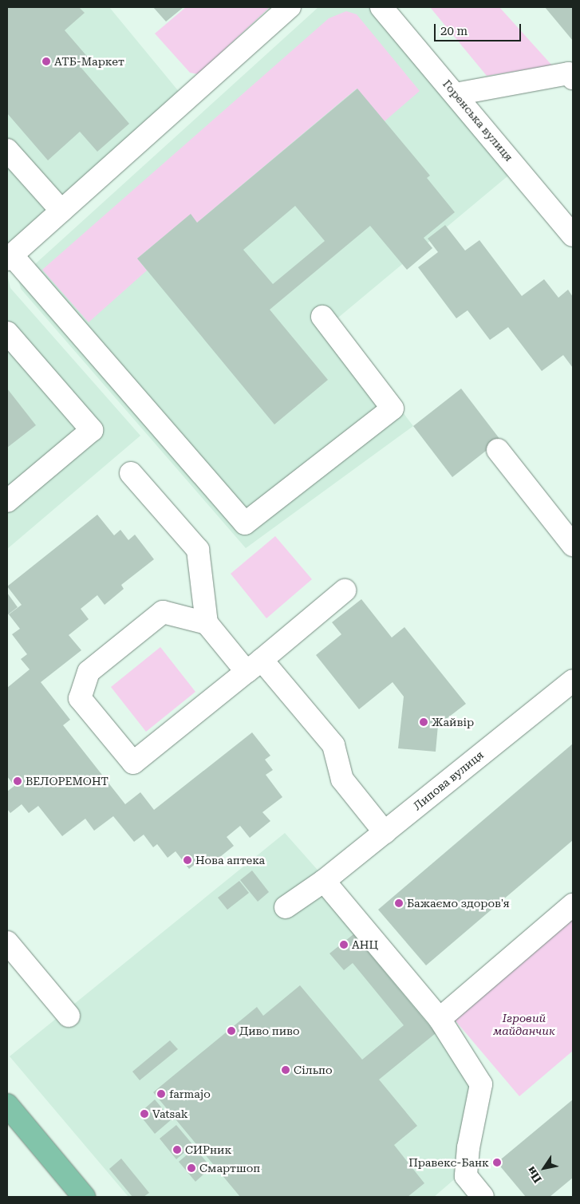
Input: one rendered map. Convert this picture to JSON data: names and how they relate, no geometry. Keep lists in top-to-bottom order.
{
  "streets": {
    "street": ["Горенська вулиця", "Липова вулиця"]
  },
  "parks": ["Ігровий майданчик"],
  "places": [
    "АТБ-Маркет",
    "Жайвір",
    "ВЕЛОРЕМОНТ",
    "Нова аптека",
    "Бажаємо здоров'я",
    "АНЦ",
    "Диво пиво",
    "Сільпо",
    "farmajo",
    "Vatsak",
    "СИРник",
    "Правекс-Банк",
    "Смартшоп"
  ],
  "scale_bar": "20 m",
  "north": "bottom left"
}
